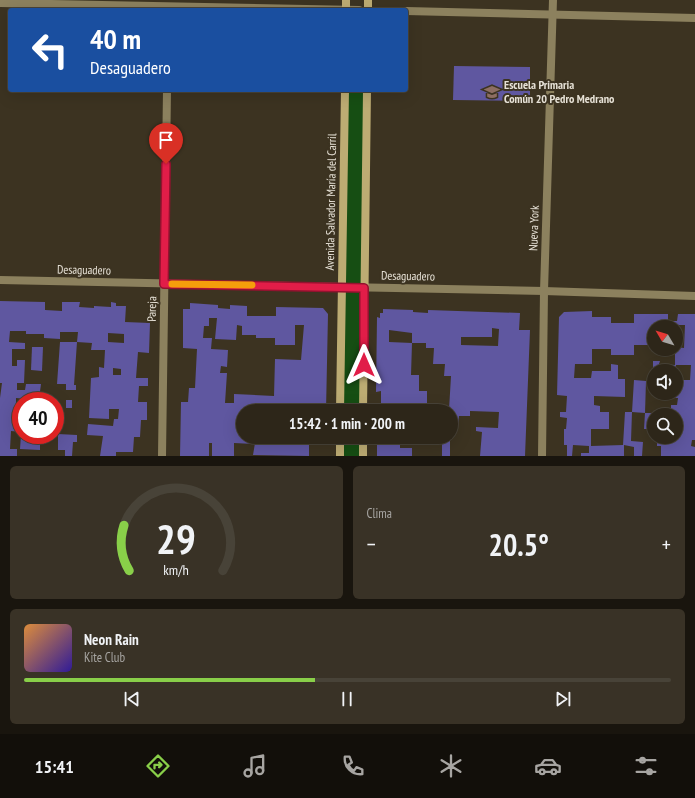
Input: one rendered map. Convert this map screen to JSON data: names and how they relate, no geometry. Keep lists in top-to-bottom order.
{
  "streets": {
    "street": [
      "Avenida Salvador María del Carril",
      "Nueva York",
      "Desaguadero",
      "Pareja"
    ]
  },
  "crossings": [
    ["Avenida Salvador María del Carril", "Desaguadero"],
    ["Nueva York", "Desaguadero"],
    ["Desaguadero", "Pareja"]
  ],
  "places": {
    "school or university": ["Escuela Primaria Común 20 Pedro Medrano"]
  },
  "north": "top left",
  "page": {
    "turn": ["40 m", "Desaguadero"],
    "limit": "40",
    "trip": "15:42 · 1 min · 200 m",
    "tile": "Clima",
    "heat": ["−", "20.5°", "+"],
    "song": ["Neon Rain", "Kite Club"],
    "tabs": "15:41",
    "gauge": ["29", "km/h"]
  }
}
